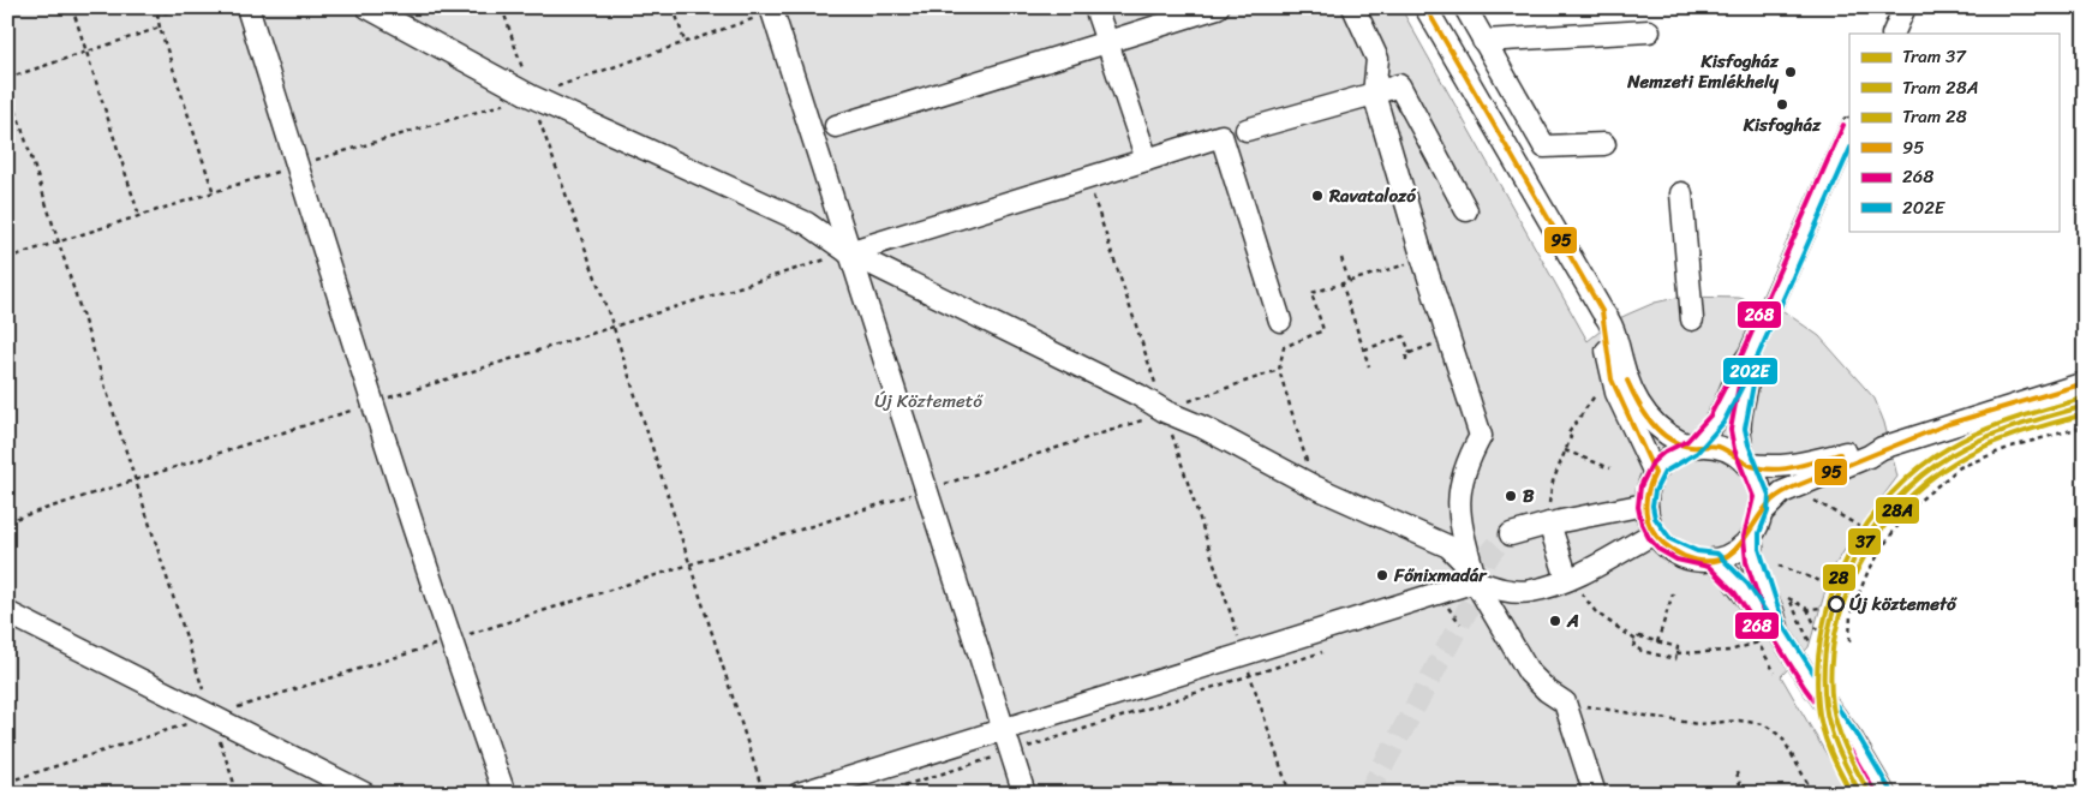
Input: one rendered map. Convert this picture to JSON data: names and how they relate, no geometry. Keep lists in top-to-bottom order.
{
  "parks": ["Új Köztemető"],
  "places": [
    "Kisfogház Nemzeti Emlékhely",
    "Kisfogház",
    "Ravatalozó",
    "B",
    "Főnixmadár",
    "Új köztemető",
    "A"
  ],
  "lines": [
    "transit line 95",
    "transit line 268",
    "transit line 202E",
    "tram line 28",
    "tram line 37",
    "tram line 28A"
  ],
  "legend": [
    "Tram 37",
    "Tram 28A",
    "Tram 28",
    "95",
    "268",
    "202E"
  ]
}
